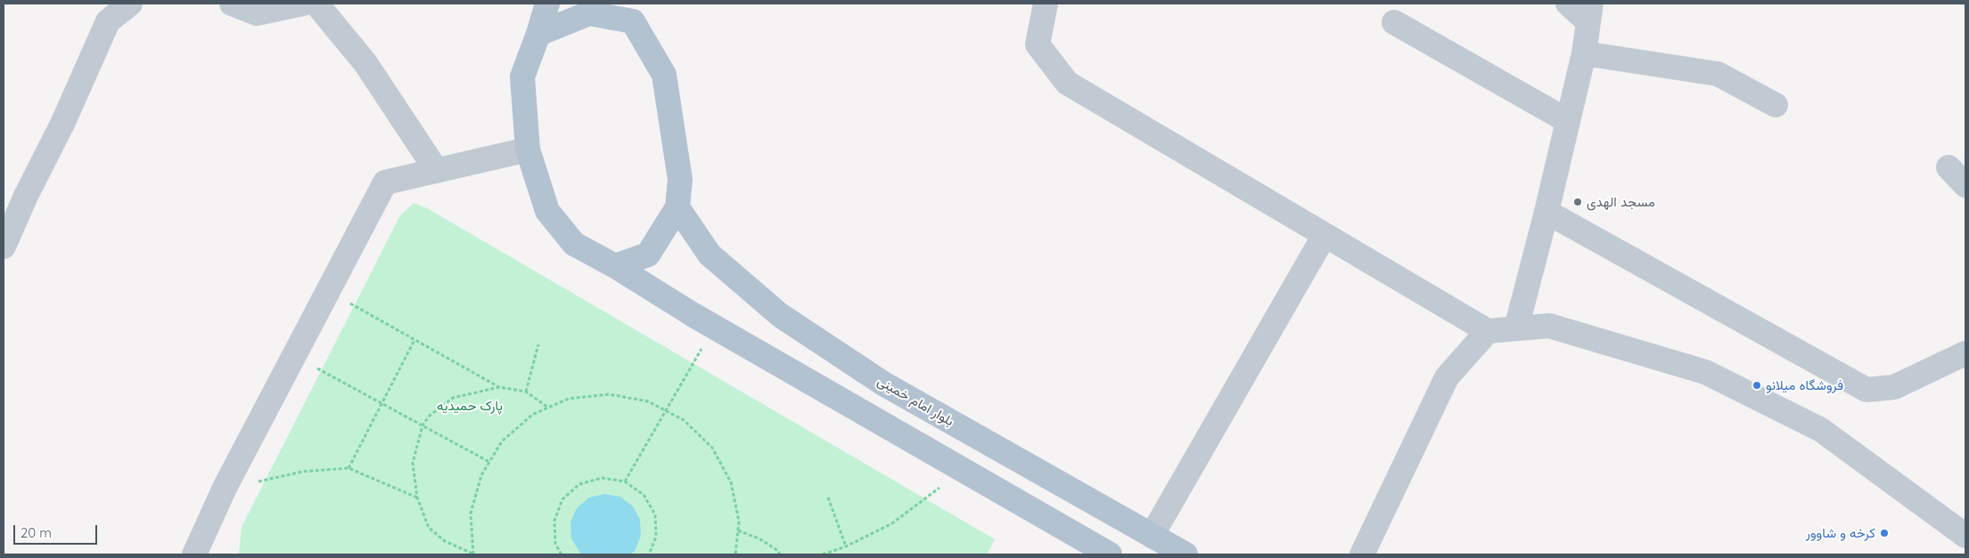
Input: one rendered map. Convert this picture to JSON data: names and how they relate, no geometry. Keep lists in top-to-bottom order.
{
  "streets": {
    "main road": ["بلوار امام خمینی"]
  },
  "parks": ["پارک حمیدیه"],
  "places": ["مسجد الهدی", "فروشگاه میلانو", "کرخه و شاوور"],
  "scale_bar": "20 m"
}
